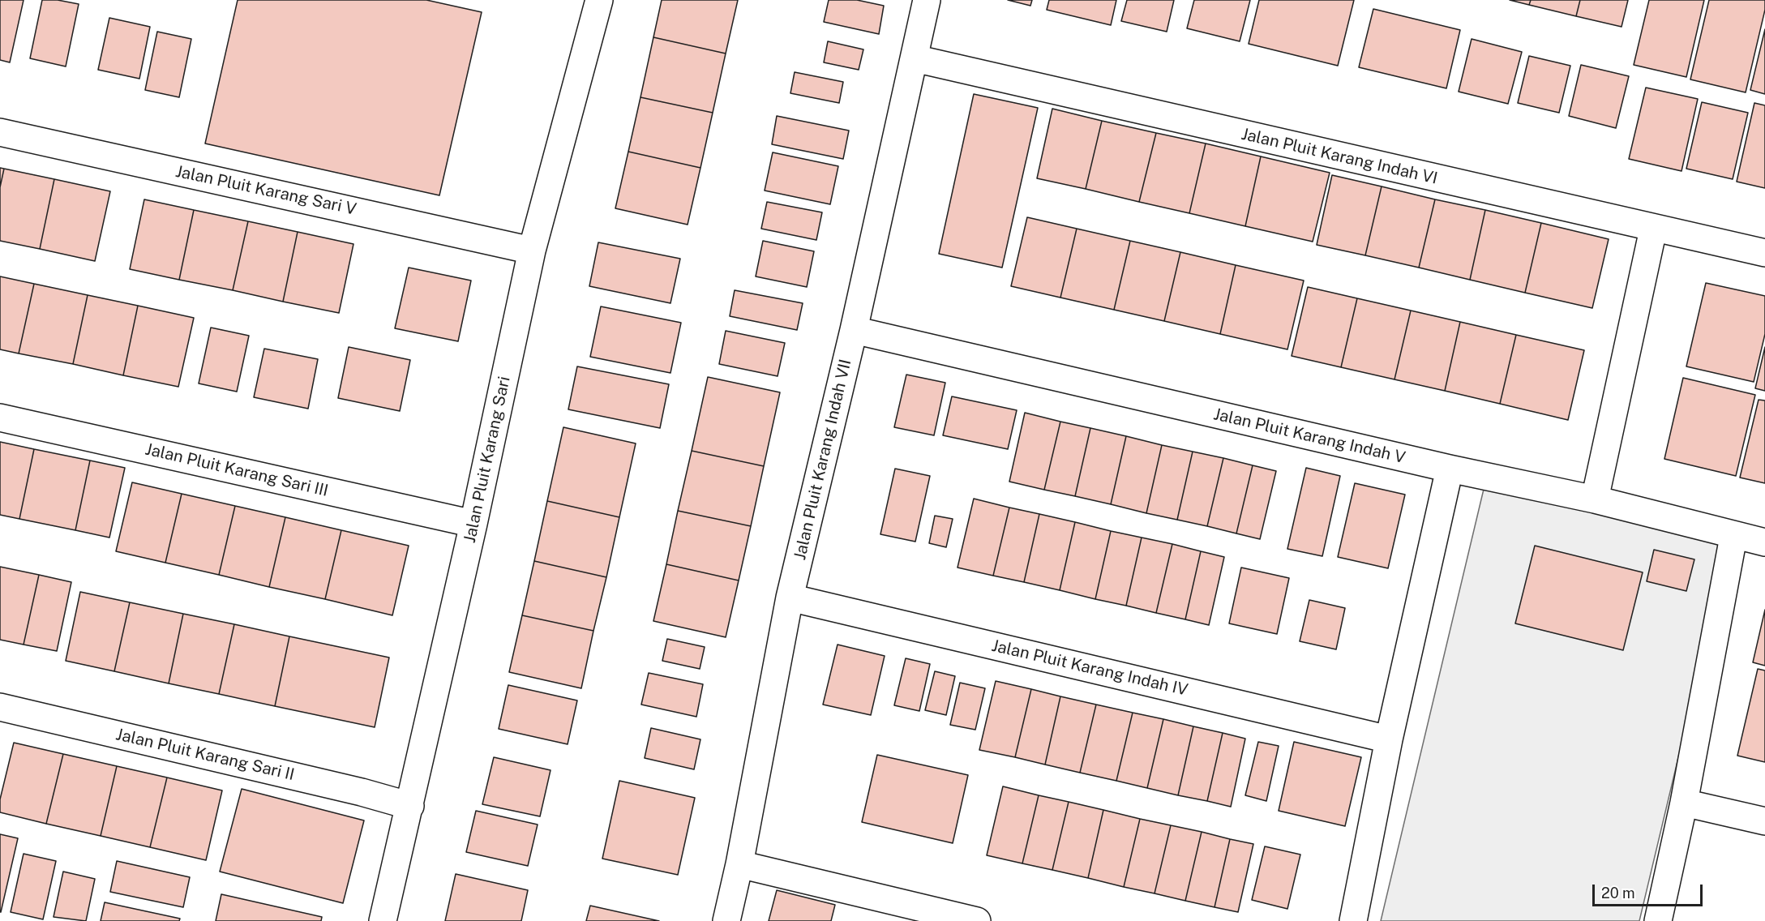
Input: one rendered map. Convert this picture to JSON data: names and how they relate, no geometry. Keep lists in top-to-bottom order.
{
  "streets": {
    "street": [
      "Jalan Pluit Karang Indah VI",
      "Jalan Pluit Karang Sari V",
      "Jalan Pluit Karang Indah V",
      "Jalan Pluit Karang Sari",
      "Jalan Pluit Karang Indah VII",
      "Jalan Pluit Karang Sari III",
      "Jalan Pluit Karang Indah IV",
      "Jalan Pluit Karang Sari II"
    ]
  },
  "crossings": [
    ["Jalan Pluit Karang Indah VI", "Jalan Pluit Karang Indah VII"],
    ["Jalan Pluit Karang Sari V", "Jalan Pluit Karang Sari"],
    ["Jalan Pluit Karang Indah V", "Jalan Pluit Karang Indah VII"],
    ["Jalan Pluit Karang Sari", "Jalan Pluit Karang Sari III"],
    ["Jalan Pluit Karang Sari", "Jalan Pluit Karang Sari II"],
    ["Jalan Pluit Karang Indah VII", "Jalan Pluit Karang Indah IV"]
  ],
  "scale_bar": "20 m"
}
